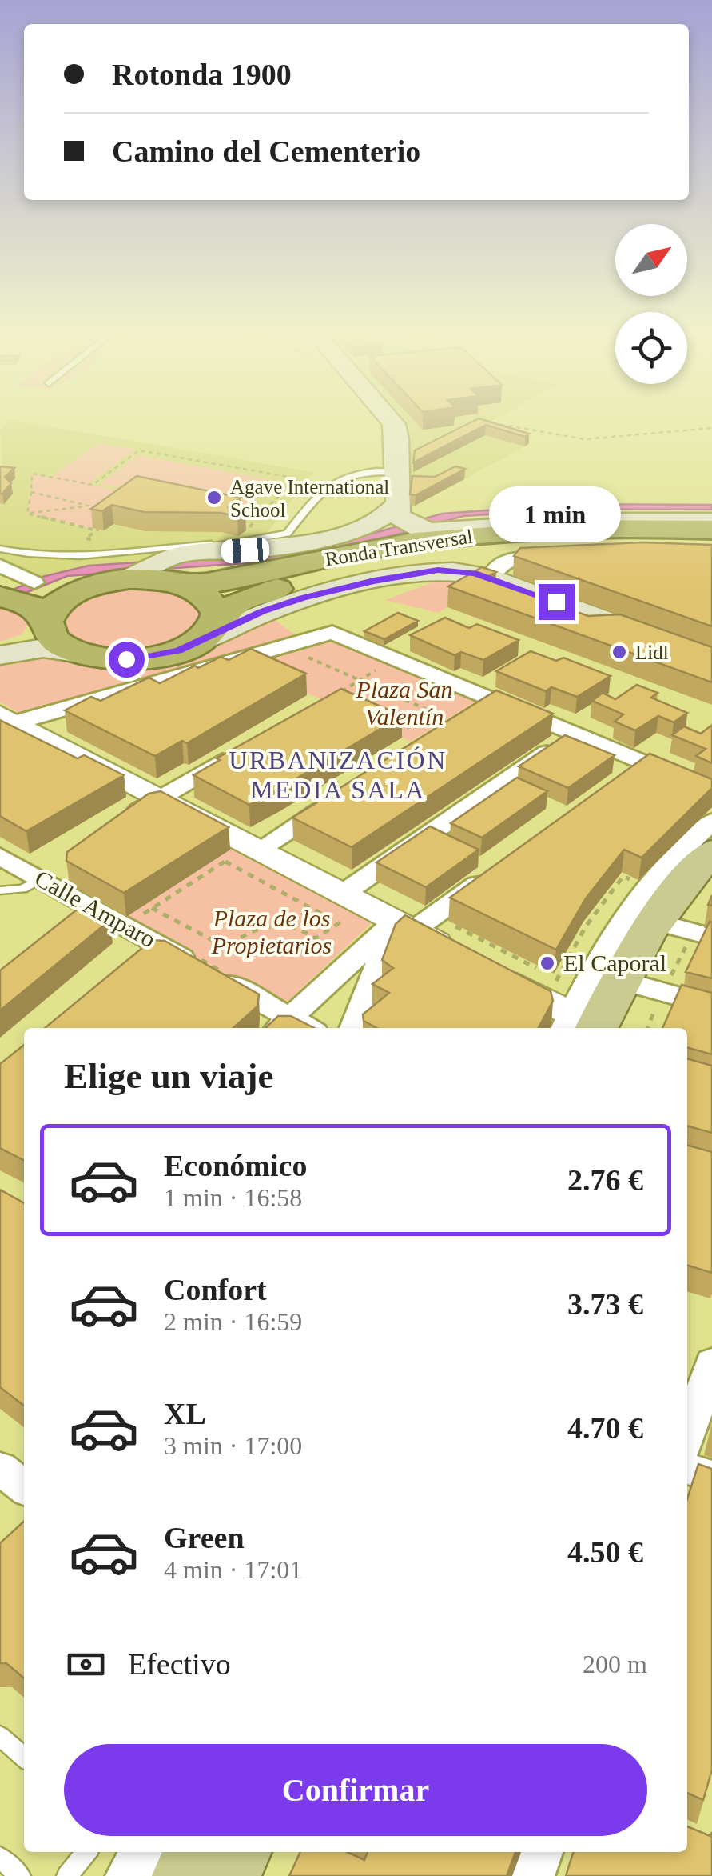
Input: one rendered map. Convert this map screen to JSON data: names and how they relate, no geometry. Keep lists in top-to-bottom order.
{
  "streets": {
    "highway": ["Ronda Transversal"],
    "street": ["Calle Amparo"]
  },
  "districts": ["URBANIZACIÓN MEDIA SALA"],
  "parks": ["Plaza San Valentín", "Plaza de los Propietarios"],
  "places": ["Agave International School", "Lidl", "El Caporal"],
  "north": "top right",
  "page": {
    "banner": ["Rotonda 1900", "Camino del Cementerio"],
    "bubble": "1 min",
    "heading": "Elige un viaje",
    "list": [
      {
        "name": "Económico",
        "note": "1 min · 16:58",
        "value": "2.76 €"
      },
      {
        "name": "Confort",
        "note": "2 min · 16:59",
        "value": "3.73 €"
      },
      {
        "name": "XL",
        "note": "3 min · 17:00",
        "value": "4.70 €"
      },
      {
        "name": "Green",
        "note": "4 min · 17:01",
        "value": "4.50 €"
      }
    ],
    "pay": ["Efectivo", "200 m"],
    "buttons": "Confirmar"
  }
}
